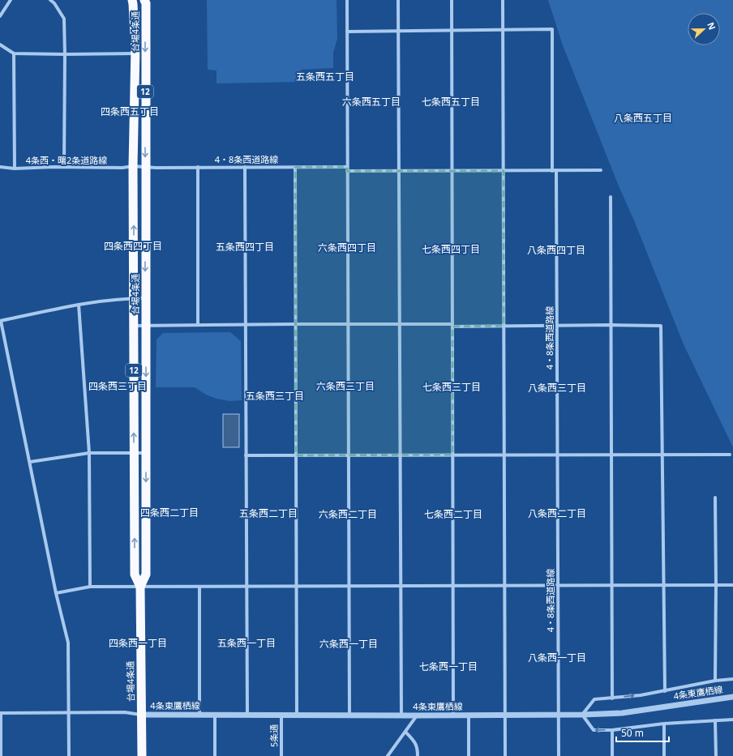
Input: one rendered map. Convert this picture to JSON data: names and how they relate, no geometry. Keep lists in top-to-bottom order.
{
  "streets": {
    "highway": ["台場4条通", "12"],
    "street": [
      "4・8条西道路線",
      "4条西・曙2条道路線",
      "4条東鷹栖線",
      "5条通"
    ]
  },
  "crossings": [
    ["台場4条通", "12"],
    ["台場4条通", "4・8条西道路線"],
    ["台場4条通", "4条西・曙2条道路線"],
    ["台場4条通", "4条東鷹栖線"],
    ["4・8条西道路線", "4条西・曙2条道路線"],
    ["4・8条西道路線", "4条東鷹栖線"],
    ["4条東鷹栖線", "5条通"]
  ],
  "districts": [
    "五条西五丁目",
    "六条西五丁目",
    "七条西五丁目",
    "四条西五丁目",
    "八条西五丁目",
    "四条西四丁目",
    "五条西四丁目",
    "六条西四丁目",
    "七条西四丁目",
    "八条西四丁目",
    "四条西三丁目",
    "六条西三丁目",
    "七条西三丁目",
    "八条西三丁目",
    "五条西三丁目",
    "四条西二丁目",
    "五条西二丁目",
    "八条西二丁目",
    "六条西二丁目",
    "七条西二丁目",
    "四条西一丁目",
    "五条西一丁目",
    "六条西一丁目",
    "八条西一丁目",
    "七条西一丁目"
  ],
  "scale_bar": "50 m",
  "north": "right"
}
